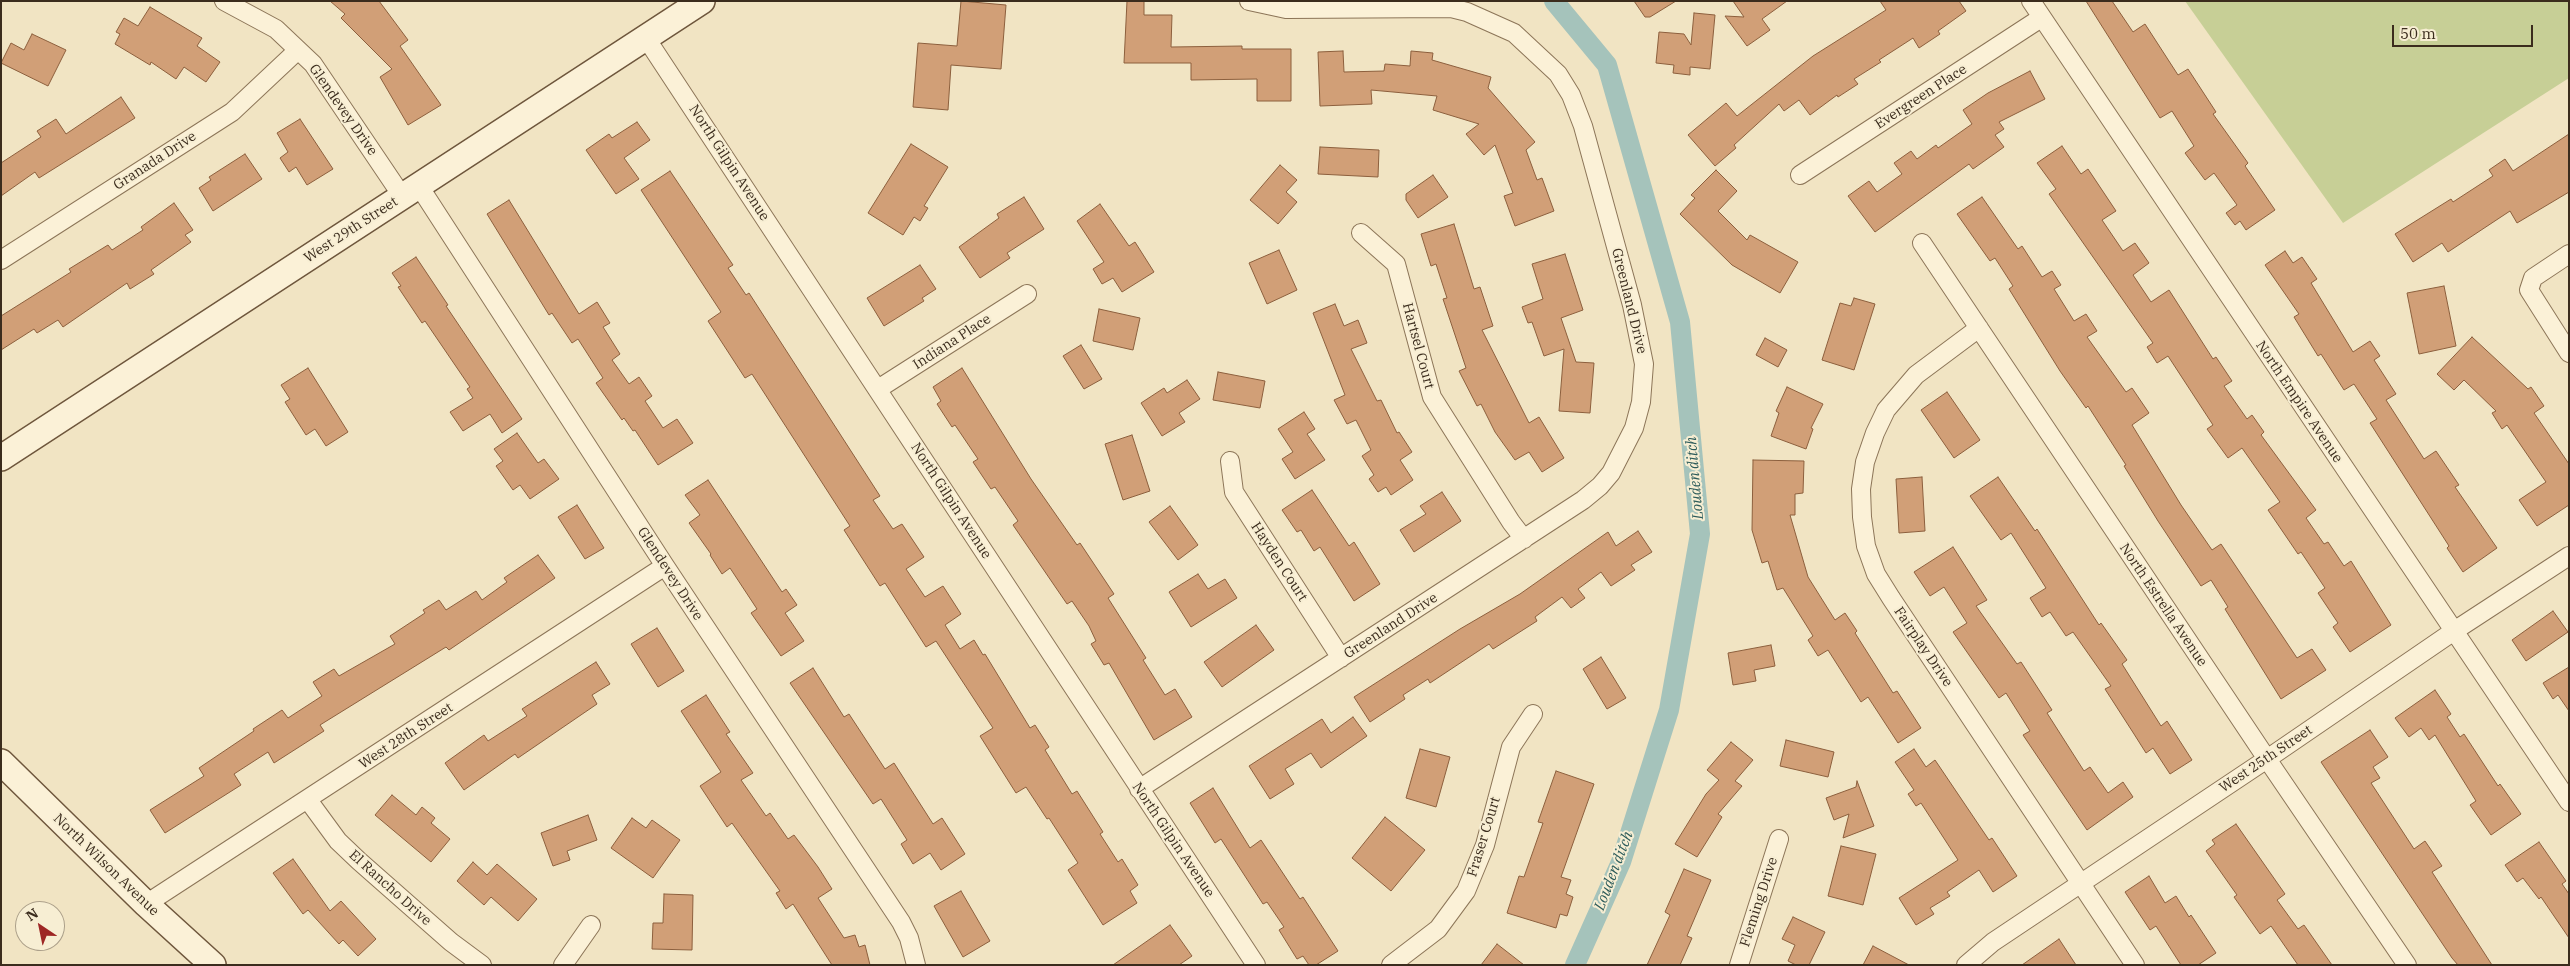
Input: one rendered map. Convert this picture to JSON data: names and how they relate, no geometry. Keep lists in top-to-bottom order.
{
  "streets": {
    "main road": ["West 29th Street", "North Wilson Avenue"],
    "street": [
      "Evergreen Place",
      "Glendevey Drive",
      "Granada Drive",
      "North Gilpin Avenue",
      "Greenland Drive",
      "Indiana Place",
      "Hartsel Court",
      "North Empire Avenue",
      "Hayden Court",
      "North Estrella Avenue",
      "Fairplay Drive",
      "West 28th Street",
      "West 25th Street",
      "Fraser Court",
      "El Rancho Drive",
      "Fleming Drive"
    ]
  },
  "crossings": [
    ["Evergreen Place", "North Empire Avenue"],
    ["Glendevey Drive", "Granada Drive"],
    ["Glendevey Drive", "West 29th Street"],
    ["Glendevey Drive", "West 28th Street"],
    ["North Gilpin Avenue", "West 29th Street"],
    ["North Gilpin Avenue", "Greenland Drive"],
    ["North Gilpin Avenue", "Indiana Place"],
    ["Greenland Drive", "Hartsel Court"],
    ["Greenland Drive", "Hayden Court"],
    ["North Empire Avenue", "West 25th Street"],
    ["North Estrella Avenue", "Fairplay Drive"],
    ["North Estrella Avenue", "West 25th Street"],
    ["Fairplay Drive", "West 25th Street"],
    ["West 28th Street", "North Wilson Avenue"],
    ["West 28th Street", "El Rancho Drive"]
  ],
  "water": ["Louden ditch"],
  "scale_bar": "50 m",
  "north": "top left"
}
